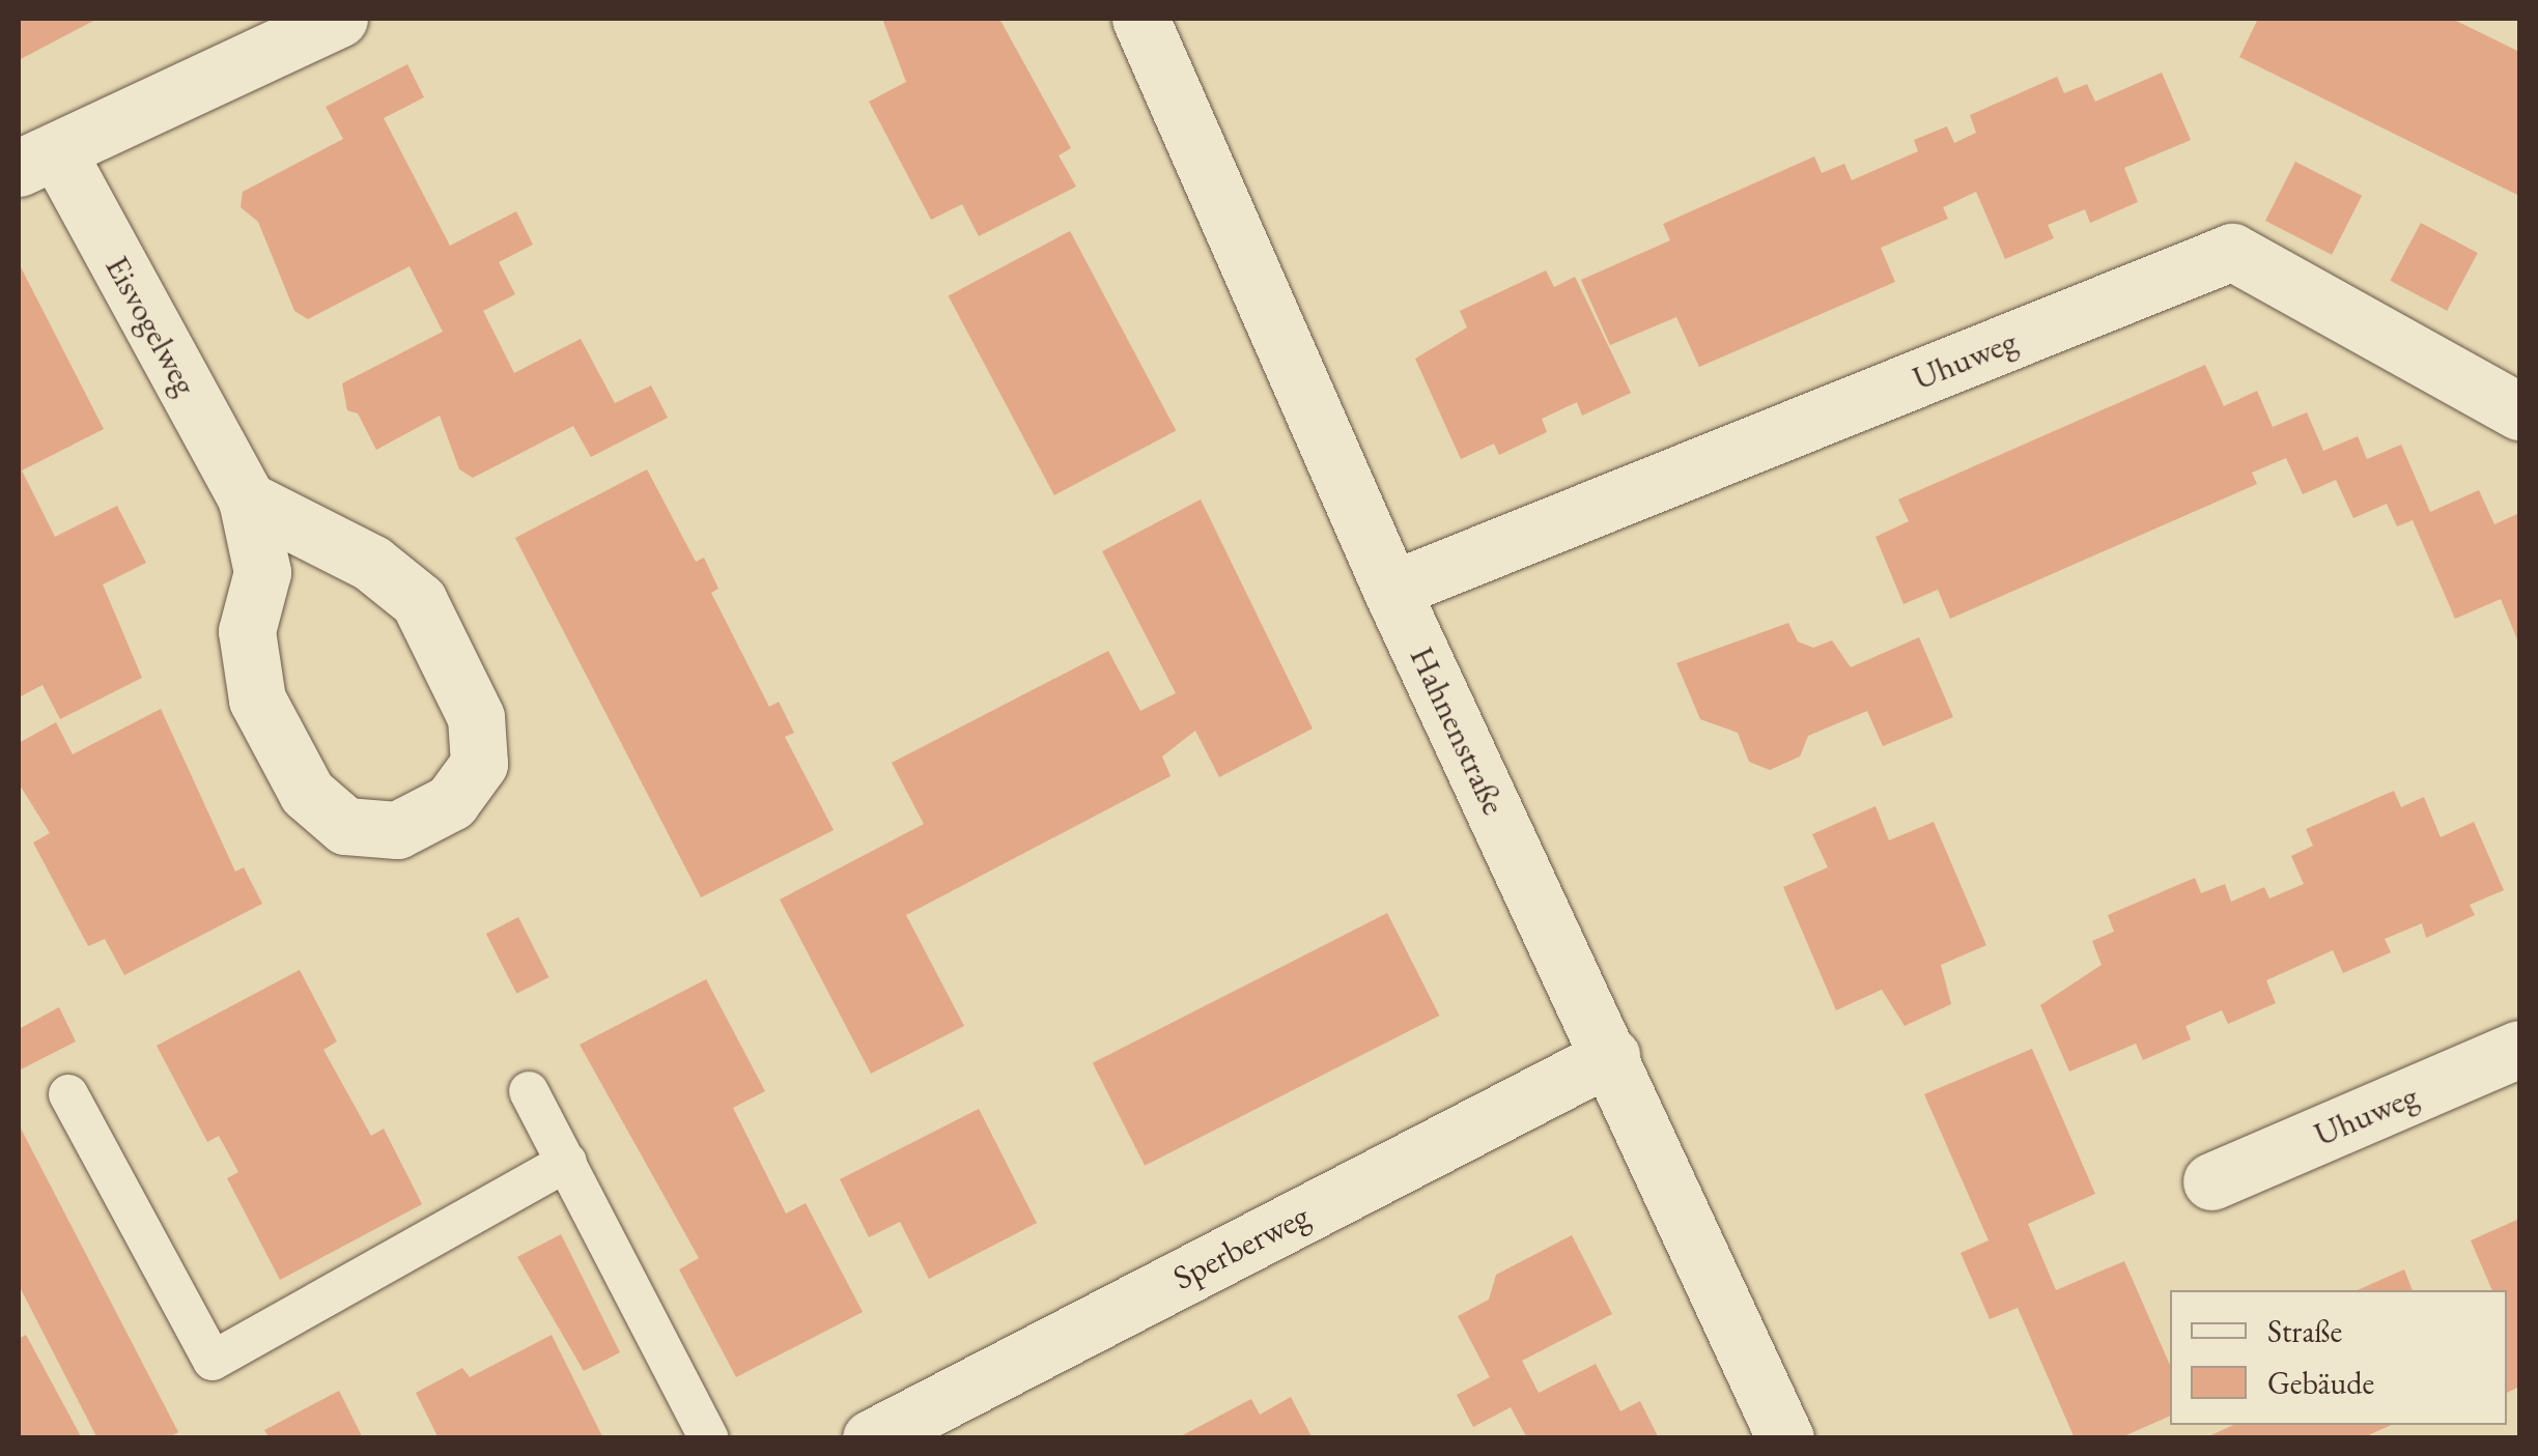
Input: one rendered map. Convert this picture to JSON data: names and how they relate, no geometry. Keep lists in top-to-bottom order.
{
  "streets": {
    "street": [
      "Eisvogelweg",
      "Uhuweg",
      "Hahnenstraße",
      "Sperberweg"
    ]
  },
  "crossings": [
    ["Uhuweg", "Hahnenstraße"],
    ["Hahnenstraße", "Sperberweg"]
  ],
  "legend": ["Straße", "Gebäude"]
}
